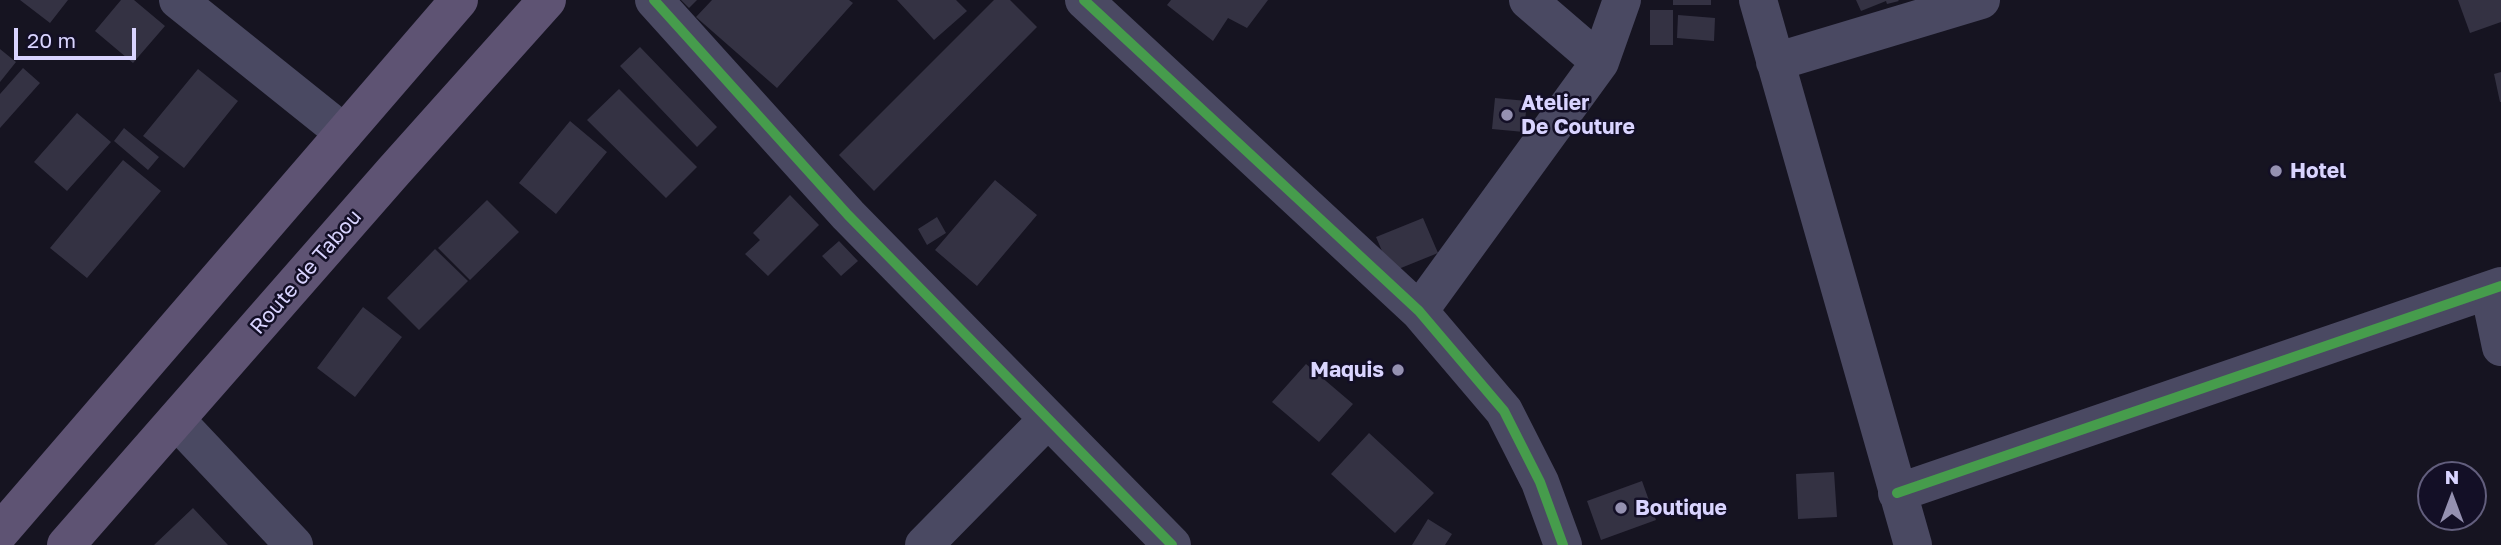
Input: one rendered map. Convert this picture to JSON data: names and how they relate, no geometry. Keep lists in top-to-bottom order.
{
  "streets": {
    "main road": ["Route de Tabou"]
  },
  "places": [
    "Atelier De Couture",
    "Hotel",
    "Maquis",
    "Boutique"
  ],
  "scale_bar": "20 m",
  "north": "top"
}
